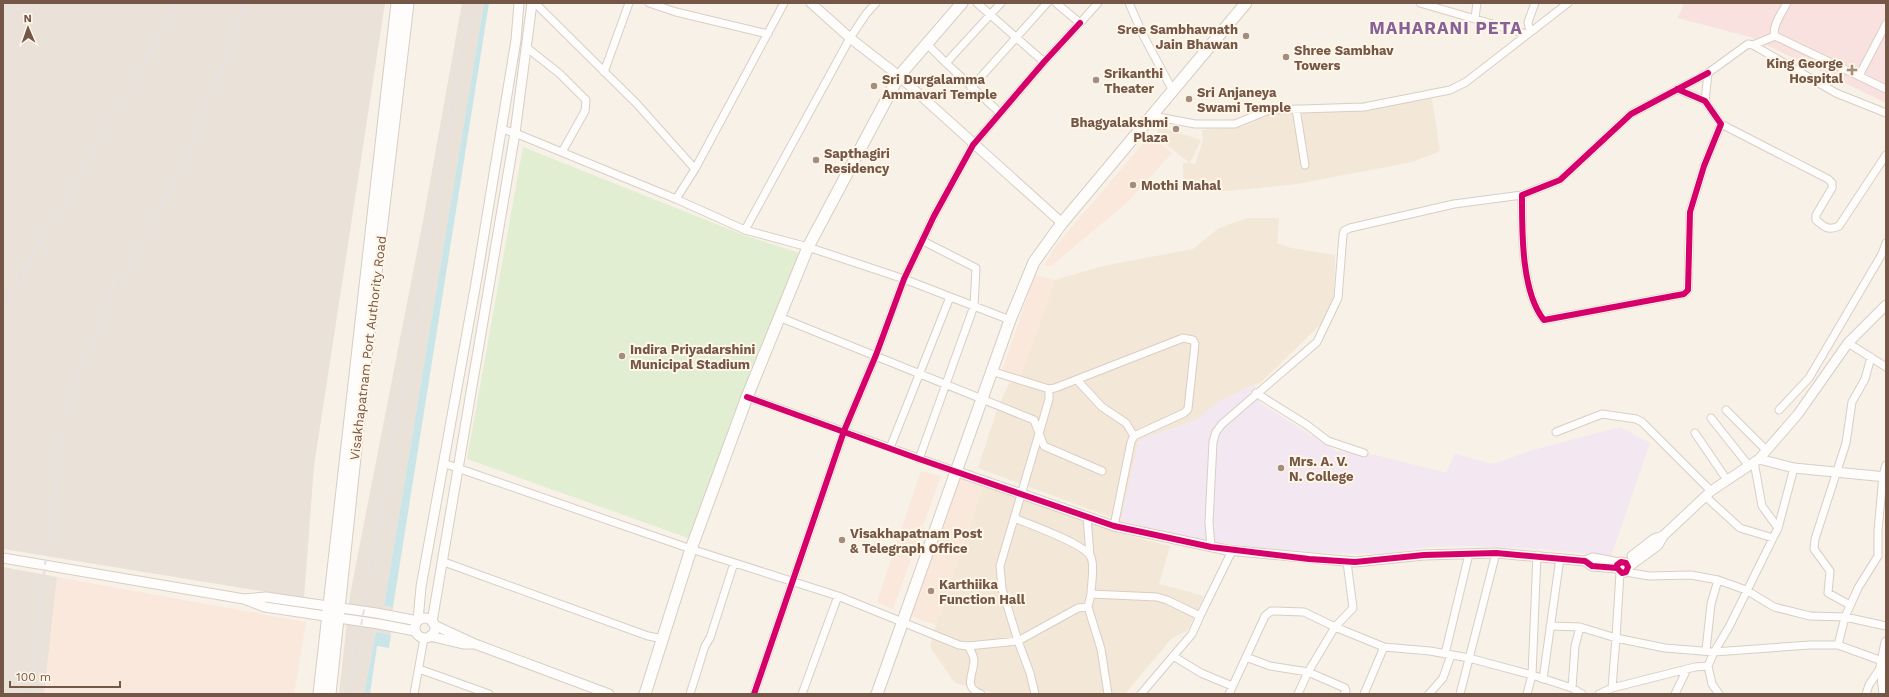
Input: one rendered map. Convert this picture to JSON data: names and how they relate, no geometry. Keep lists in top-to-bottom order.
{
  "streets": {
    "main road": ["Visakhapatnam Port Authority Road"]
  },
  "districts": ["MAHARANI PETA"],
  "places": {
    "other": [
      "Sree Sambhavnath Jain Bhawan",
      "Shree Sambhav Towers",
      "Srikanthi Theater",
      "Sri Durgalamma Ammavari Temple",
      "Sri Anjaneya Swami Temple",
      "Bhagyalakshmi Plaza",
      "Sapthagiri Residency",
      "Mothi Mahal",
      "Indira Priyadarshini Municipal Stadium",
      "Mrs. A. V. N. College",
      "Visakhapatnam Post & Telegraph Office",
      "Karthiika Function Hall"
    ],
    "health": ["King George Hospital"]
  },
  "scale_bar": "100 m",
  "north": "top"
}
